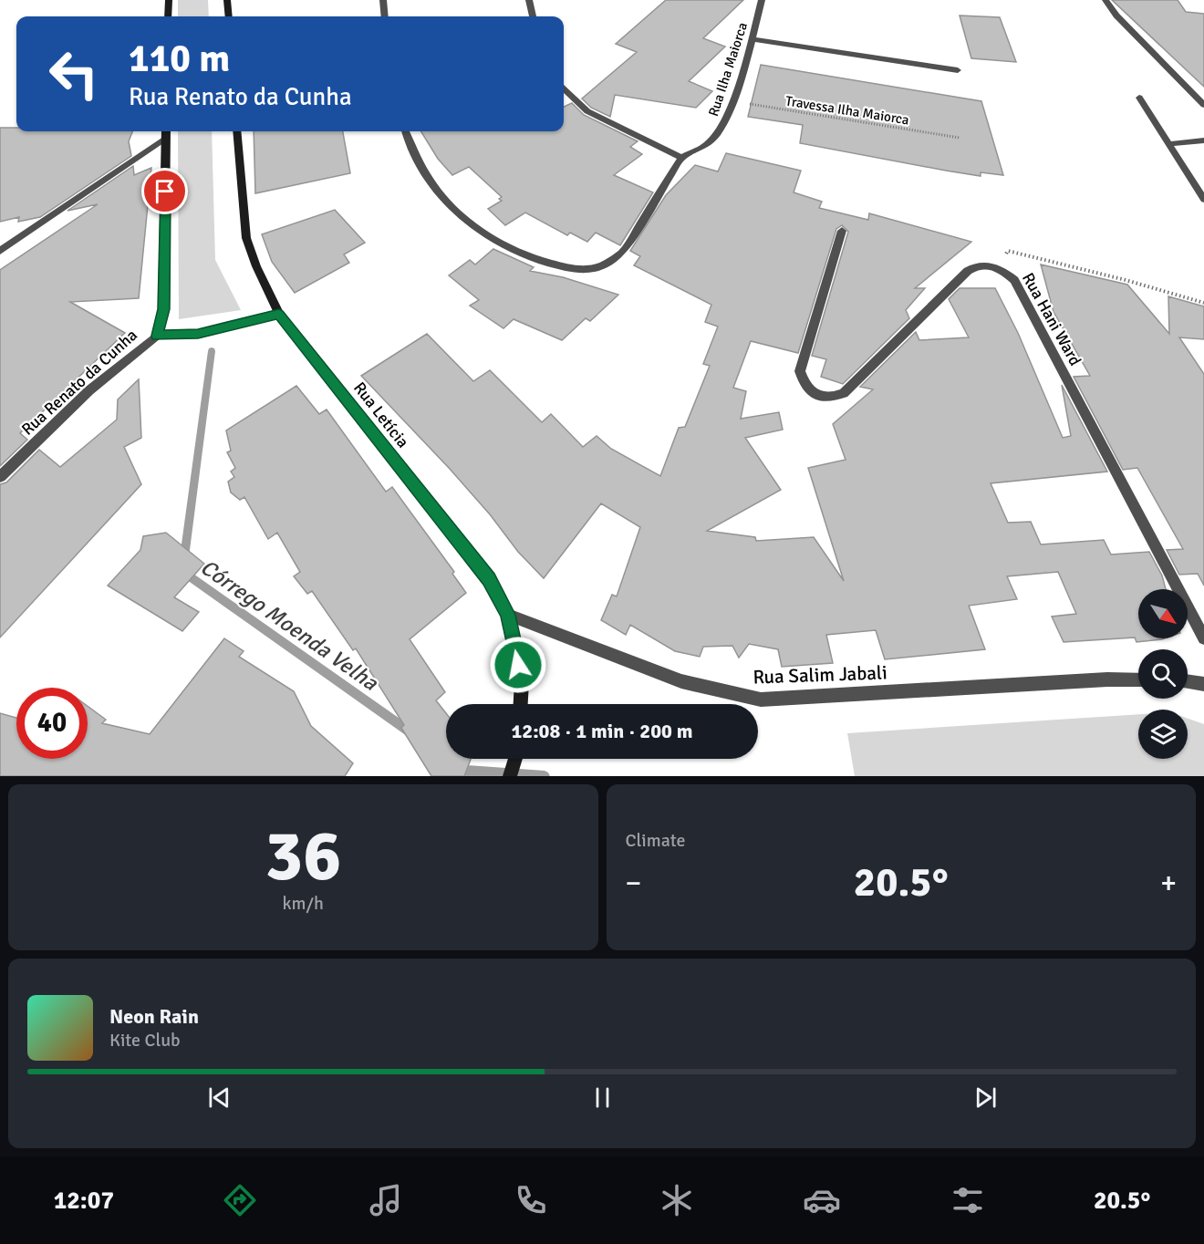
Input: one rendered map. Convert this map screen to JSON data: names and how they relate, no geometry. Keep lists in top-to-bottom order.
{
  "streets": {
    "street": [
      "Rua Ilha Maiorca",
      "Rua Hani Ward",
      "Rua Renato da Cunha",
      "Rua Letícia",
      "Rua Salim Jabali"
    ],
    "path": ["Travessa Ilha Maiorca"]
  },
  "crossings": [
    ["Rua Ilha Maiorca", "Travessa Ilha Maiorca"],
    ["Rua Renato da Cunha", "Rua Letícia"],
    ["Rua Letícia", "Rua Salim Jabali"]
  ],
  "water": ["Córrego Moenda Velha"],
  "north": "bottom right",
  "page": {
    "turn": ["110 m", "Rua Renato da Cunha"],
    "limit": "40",
    "trip": "12:08 · 1 min · 200 m",
    "tile": [
      ["36", "km/h"],
      "Climate"
    ],
    "heat": ["−", "20.5°", "+"],
    "song": ["Neon Rain", "Kite Club"],
    "tabs": ["12:07", "20.5°"]
  }
}
